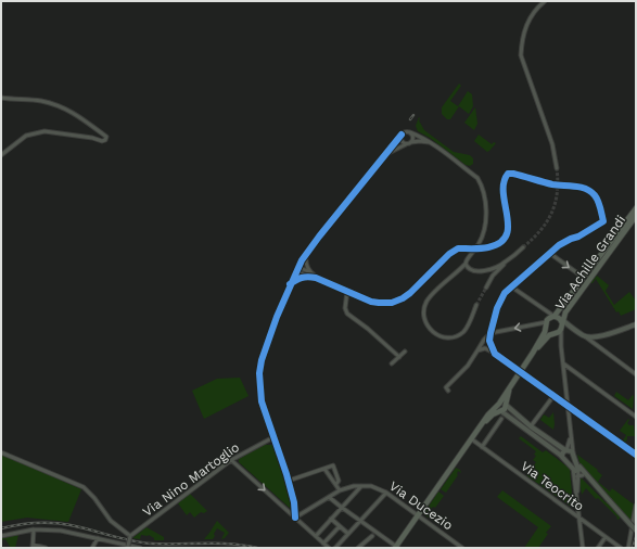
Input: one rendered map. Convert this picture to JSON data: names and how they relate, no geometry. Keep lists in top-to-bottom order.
{
  "streets": {
    "main road": ["Via Achille Grandi"],
    "street": ["Via Nino Martoglio", "Via Teocrito", "Via Ducezio"]
  }
}
